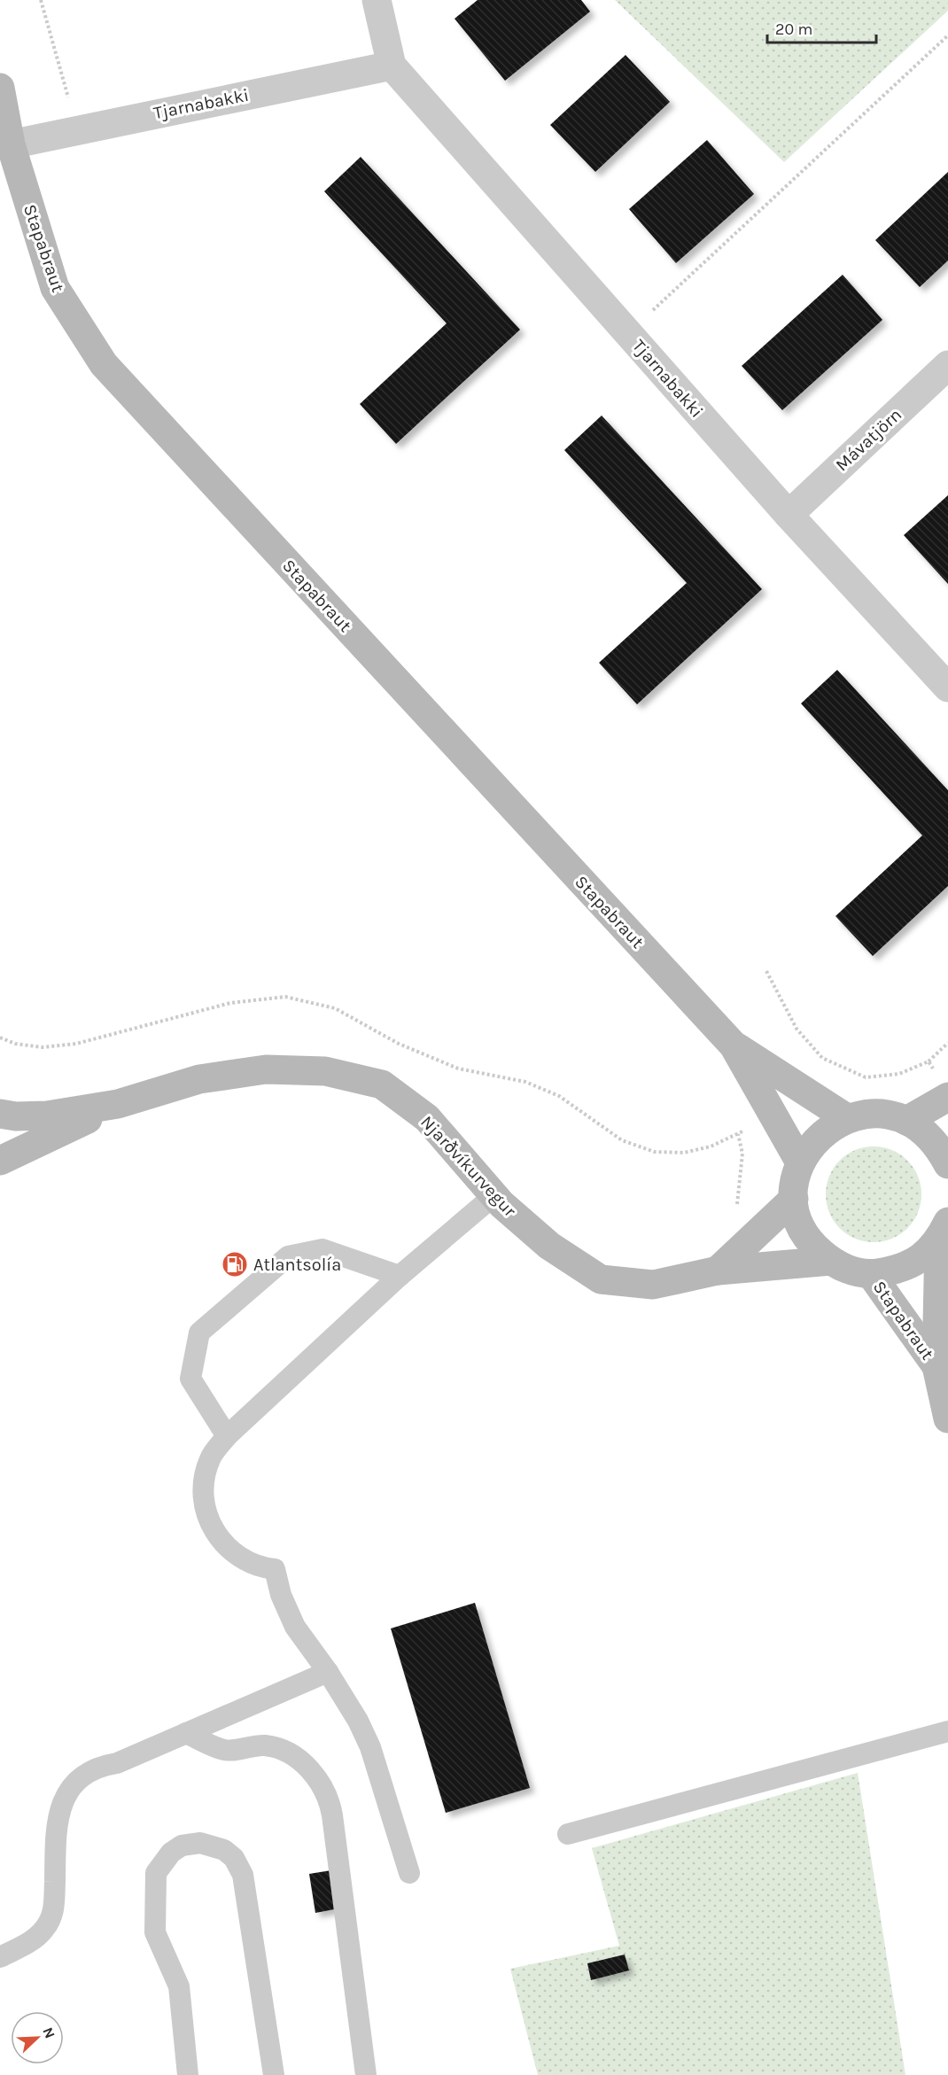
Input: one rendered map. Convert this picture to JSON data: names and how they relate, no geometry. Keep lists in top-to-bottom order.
{
  "streets": {
    "street": [
      "Tjarnabakki",
      "Stapabraut",
      "Mávatjörn",
      "Njarðvíkurvegur"
    ]
  },
  "crossings": [
    ["Tjarnabakki", "Stapabraut"],
    ["Tjarnabakki", "Mávatjörn"],
    ["Stapabraut", "Njarðvíkurvegur"]
  ],
  "places": {
    "fuel station": ["Atlantsolía"]
  },
  "scale_bar": "20 m",
  "north": "top right"
}
